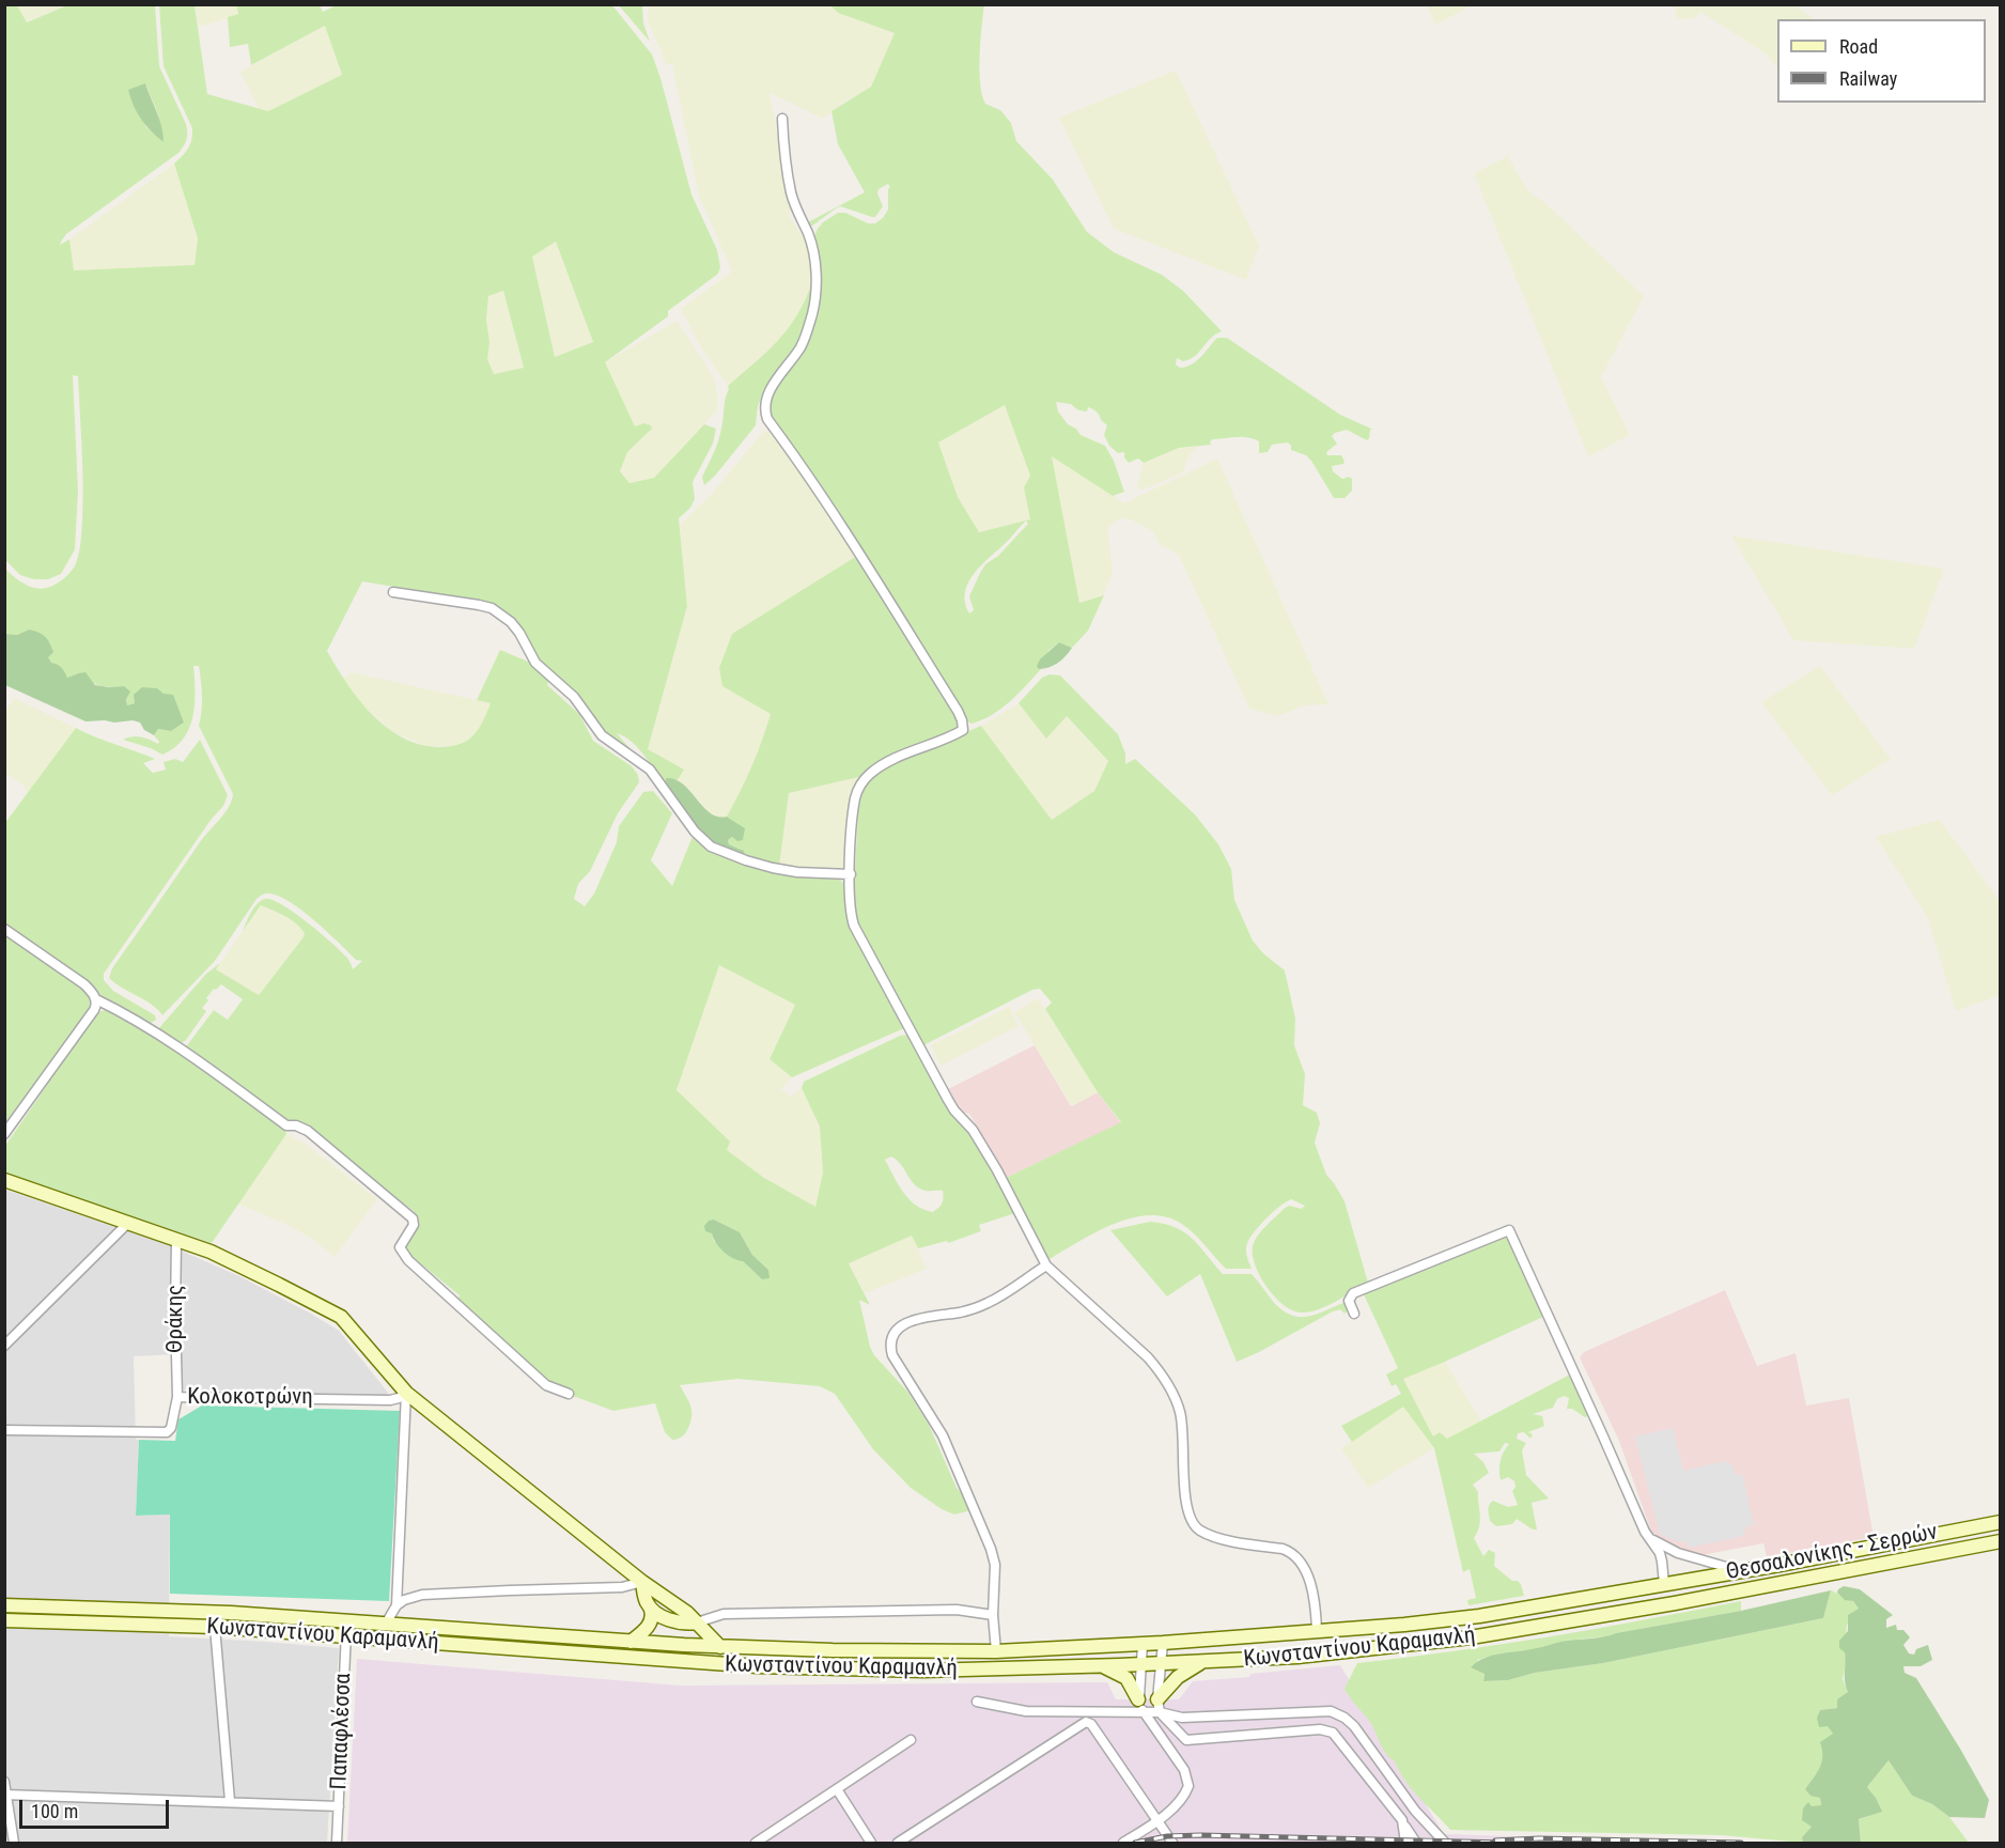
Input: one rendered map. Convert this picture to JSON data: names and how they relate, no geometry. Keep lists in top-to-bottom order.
{
  "streets": {
    "main road": ["Θεσσαλονίκης - Σερρών", "Κωνσταντίνου Καραμανλή"],
    "street": ["Θράκης", "Κολοκοτρώνη", "Παπαφλέσσα"]
  },
  "crossings": [
    ["Θράκης", "Κολοκοτρώνη"],
    ["Θεσσαλονίκης - Σερρών", "Κωνσταντίνου Καραμανλή"],
    ["Κωνσταντίνου Καραμανλή", "Παπαφλέσσα"]
  ],
  "legend": ["Road", "Railway"],
  "scale_bar": "100 m"
}
